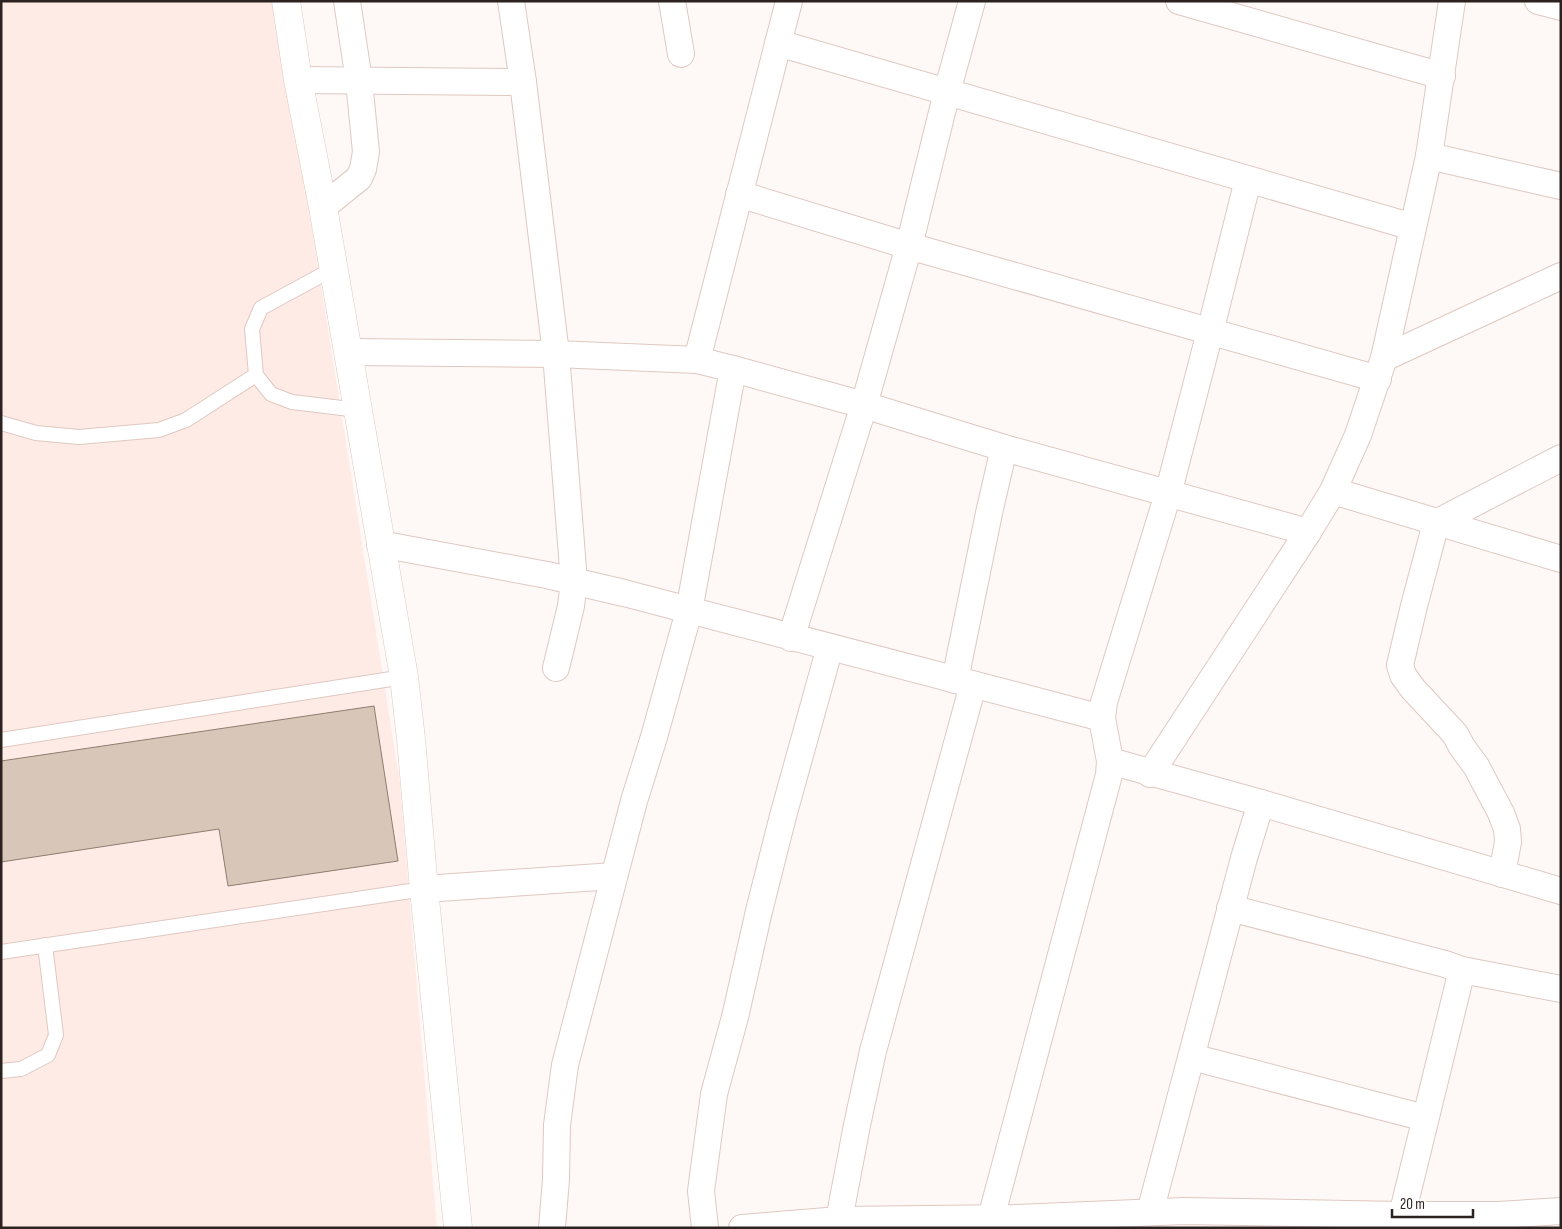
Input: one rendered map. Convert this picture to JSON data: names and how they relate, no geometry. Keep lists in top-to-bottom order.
{
  "scale_bar": "20 m"
}
